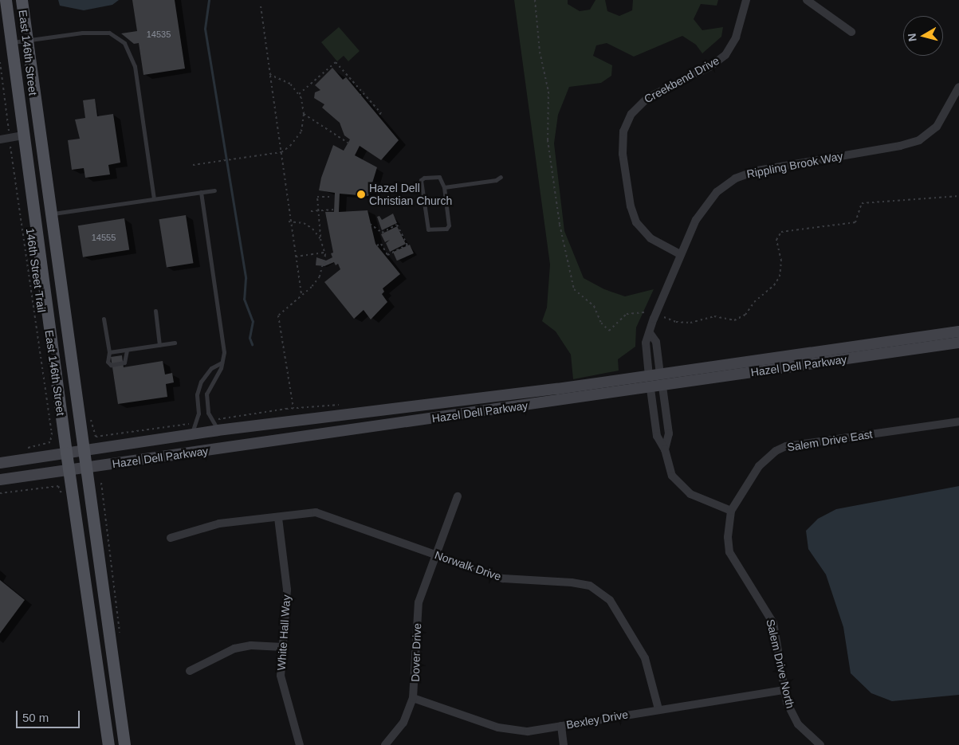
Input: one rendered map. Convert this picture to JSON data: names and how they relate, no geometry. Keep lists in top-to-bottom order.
{
  "streets": {
    "main road": ["East 146th Street", "Hazel Dell Parkway"],
    "street": [
      "Creekbend Drive",
      "Rippling Brook Way",
      "Salem Drive East",
      "Norwalk Drive",
      "White Hall Way",
      "Dover Drive",
      "Salem Drive North",
      "Bexley Drive"
    ],
    "path": ["146th Street Trail"]
  },
  "crossings": [
    ["East 146th Street", "Hazel Dell Parkway"],
    ["Creekbend Drive", "Rippling Brook Way"],
    ["Rippling Brook Way", "Hazel Dell Parkway"],
    ["Salem Drive East", "Salem Drive North"],
    ["Norwalk Drive", "White Hall Way"],
    ["Norwalk Drive", "Dover Drive"],
    ["Norwalk Drive", "Bexley Drive"],
    ["Dover Drive", "Bexley Drive"],
    ["Salem Drive North", "Bexley Drive"]
  ],
  "places": ["Hazel Dell Christian Church"],
  "house_numbers": ["14535", "14555"],
  "scale_bar": "50 m",
  "north": "left"
}
